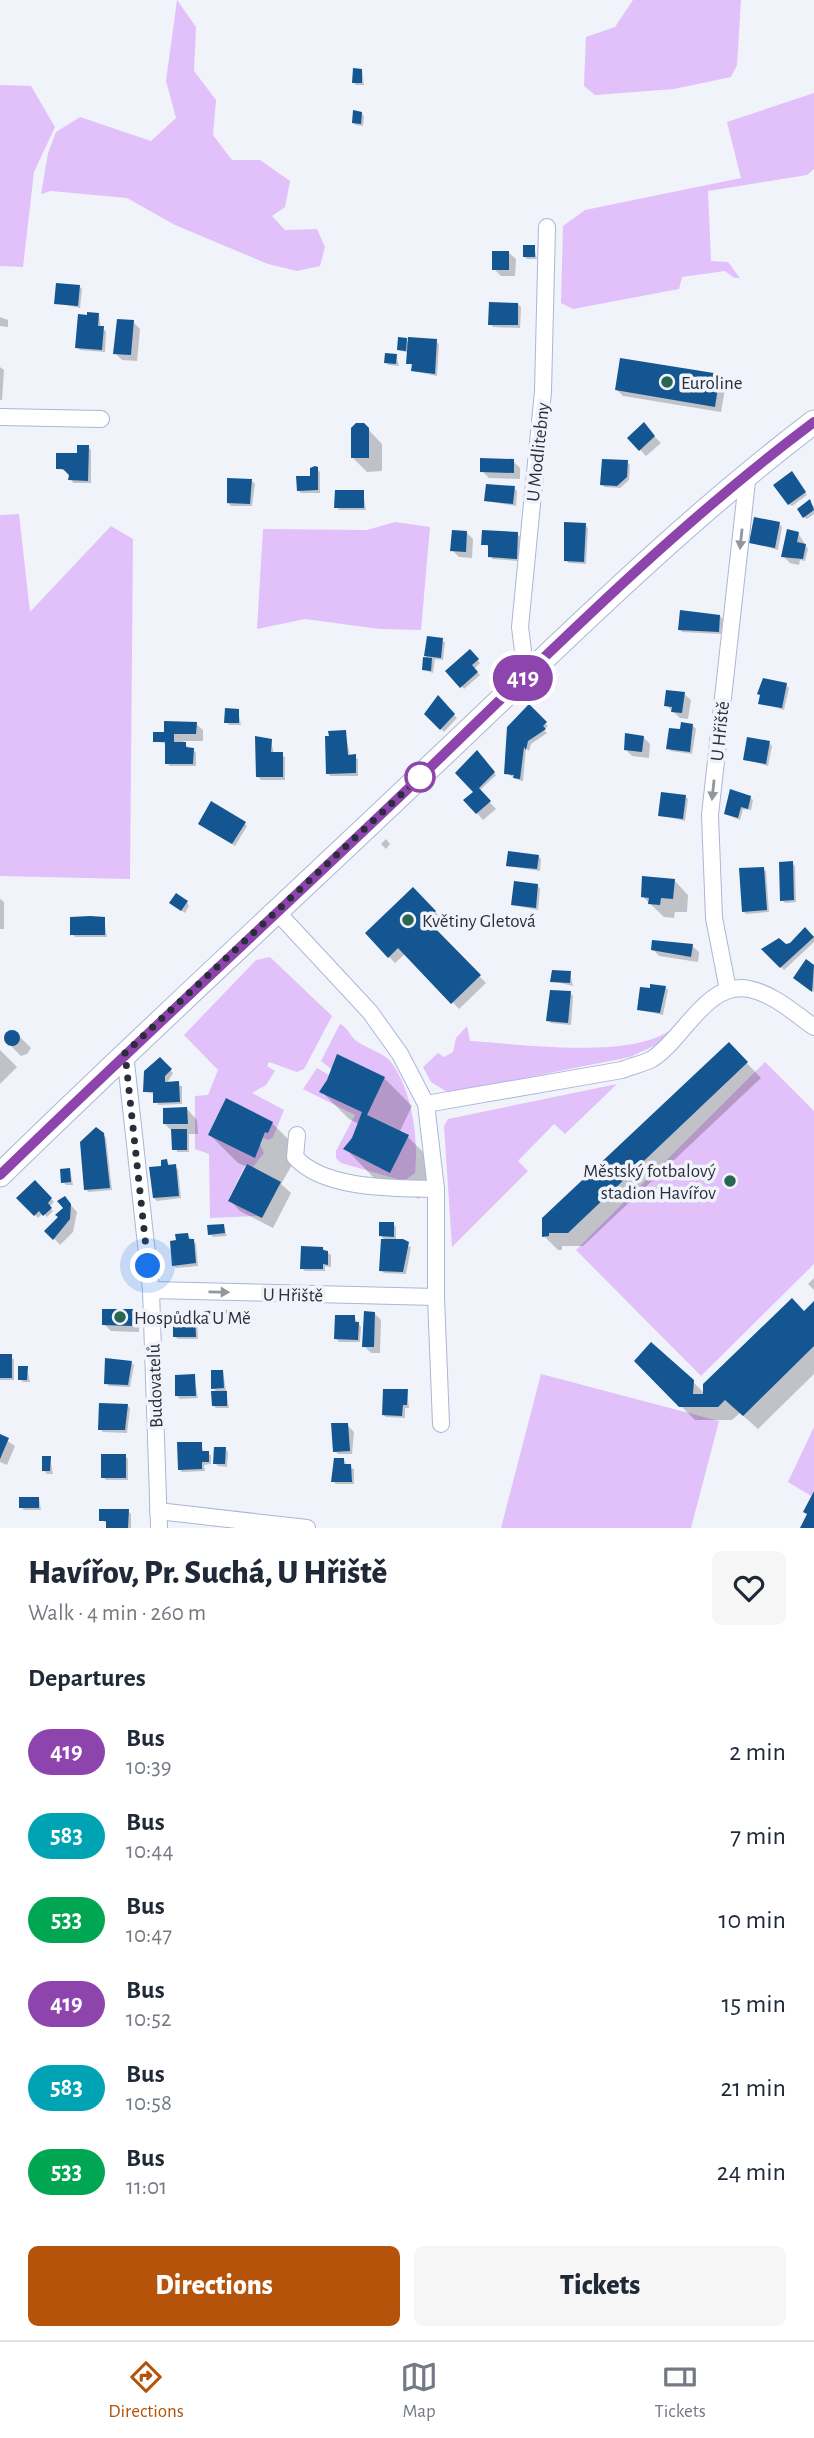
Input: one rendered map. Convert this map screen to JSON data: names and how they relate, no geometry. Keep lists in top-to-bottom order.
{
  "streets": {
    "street": ["U Modlitebny", "U Hřiště", "Budovatelů"]
  },
  "crossings": [
    ["U Hřiště", "Budovatelů"]
  ],
  "places": [
    "Euroline",
    "Květiny Gletová",
    "Městský fotbalový stadion Havířov",
    "Hospůdka U Mě"
  ],
  "lines": ["bus line 419"],
  "page": {
    "on_map": "419",
    "heading": [
      ["Havířov, Pr. Suchá, U Hřiště", "Walk · 4 min · 260 m"],
      "Departures"
    ],
    "list": [
      {
        "mark": "419",
        "name": "Bus",
        "note": "10:39",
        "value": "2 min"
      },
      {
        "mark": "583",
        "name": "Bus",
        "note": "10:44",
        "value": "7 min"
      },
      {
        "mark": "533",
        "name": "Bus",
        "note": "10:47",
        "value": "10 min"
      },
      {
        "mark": "419",
        "name": "Bus",
        "note": "10:52",
        "value": "15 min"
      },
      {
        "mark": "583",
        "name": "Bus",
        "note": "10:58",
        "value": "21 min"
      },
      {
        "mark": "533",
        "name": "Bus",
        "note": "11:01",
        "value": "24 min"
      }
    ],
    "buttons": ["Directions", "Tickets"],
    "tabs": ["Directions", "Map", "Tickets"]
  }
}
